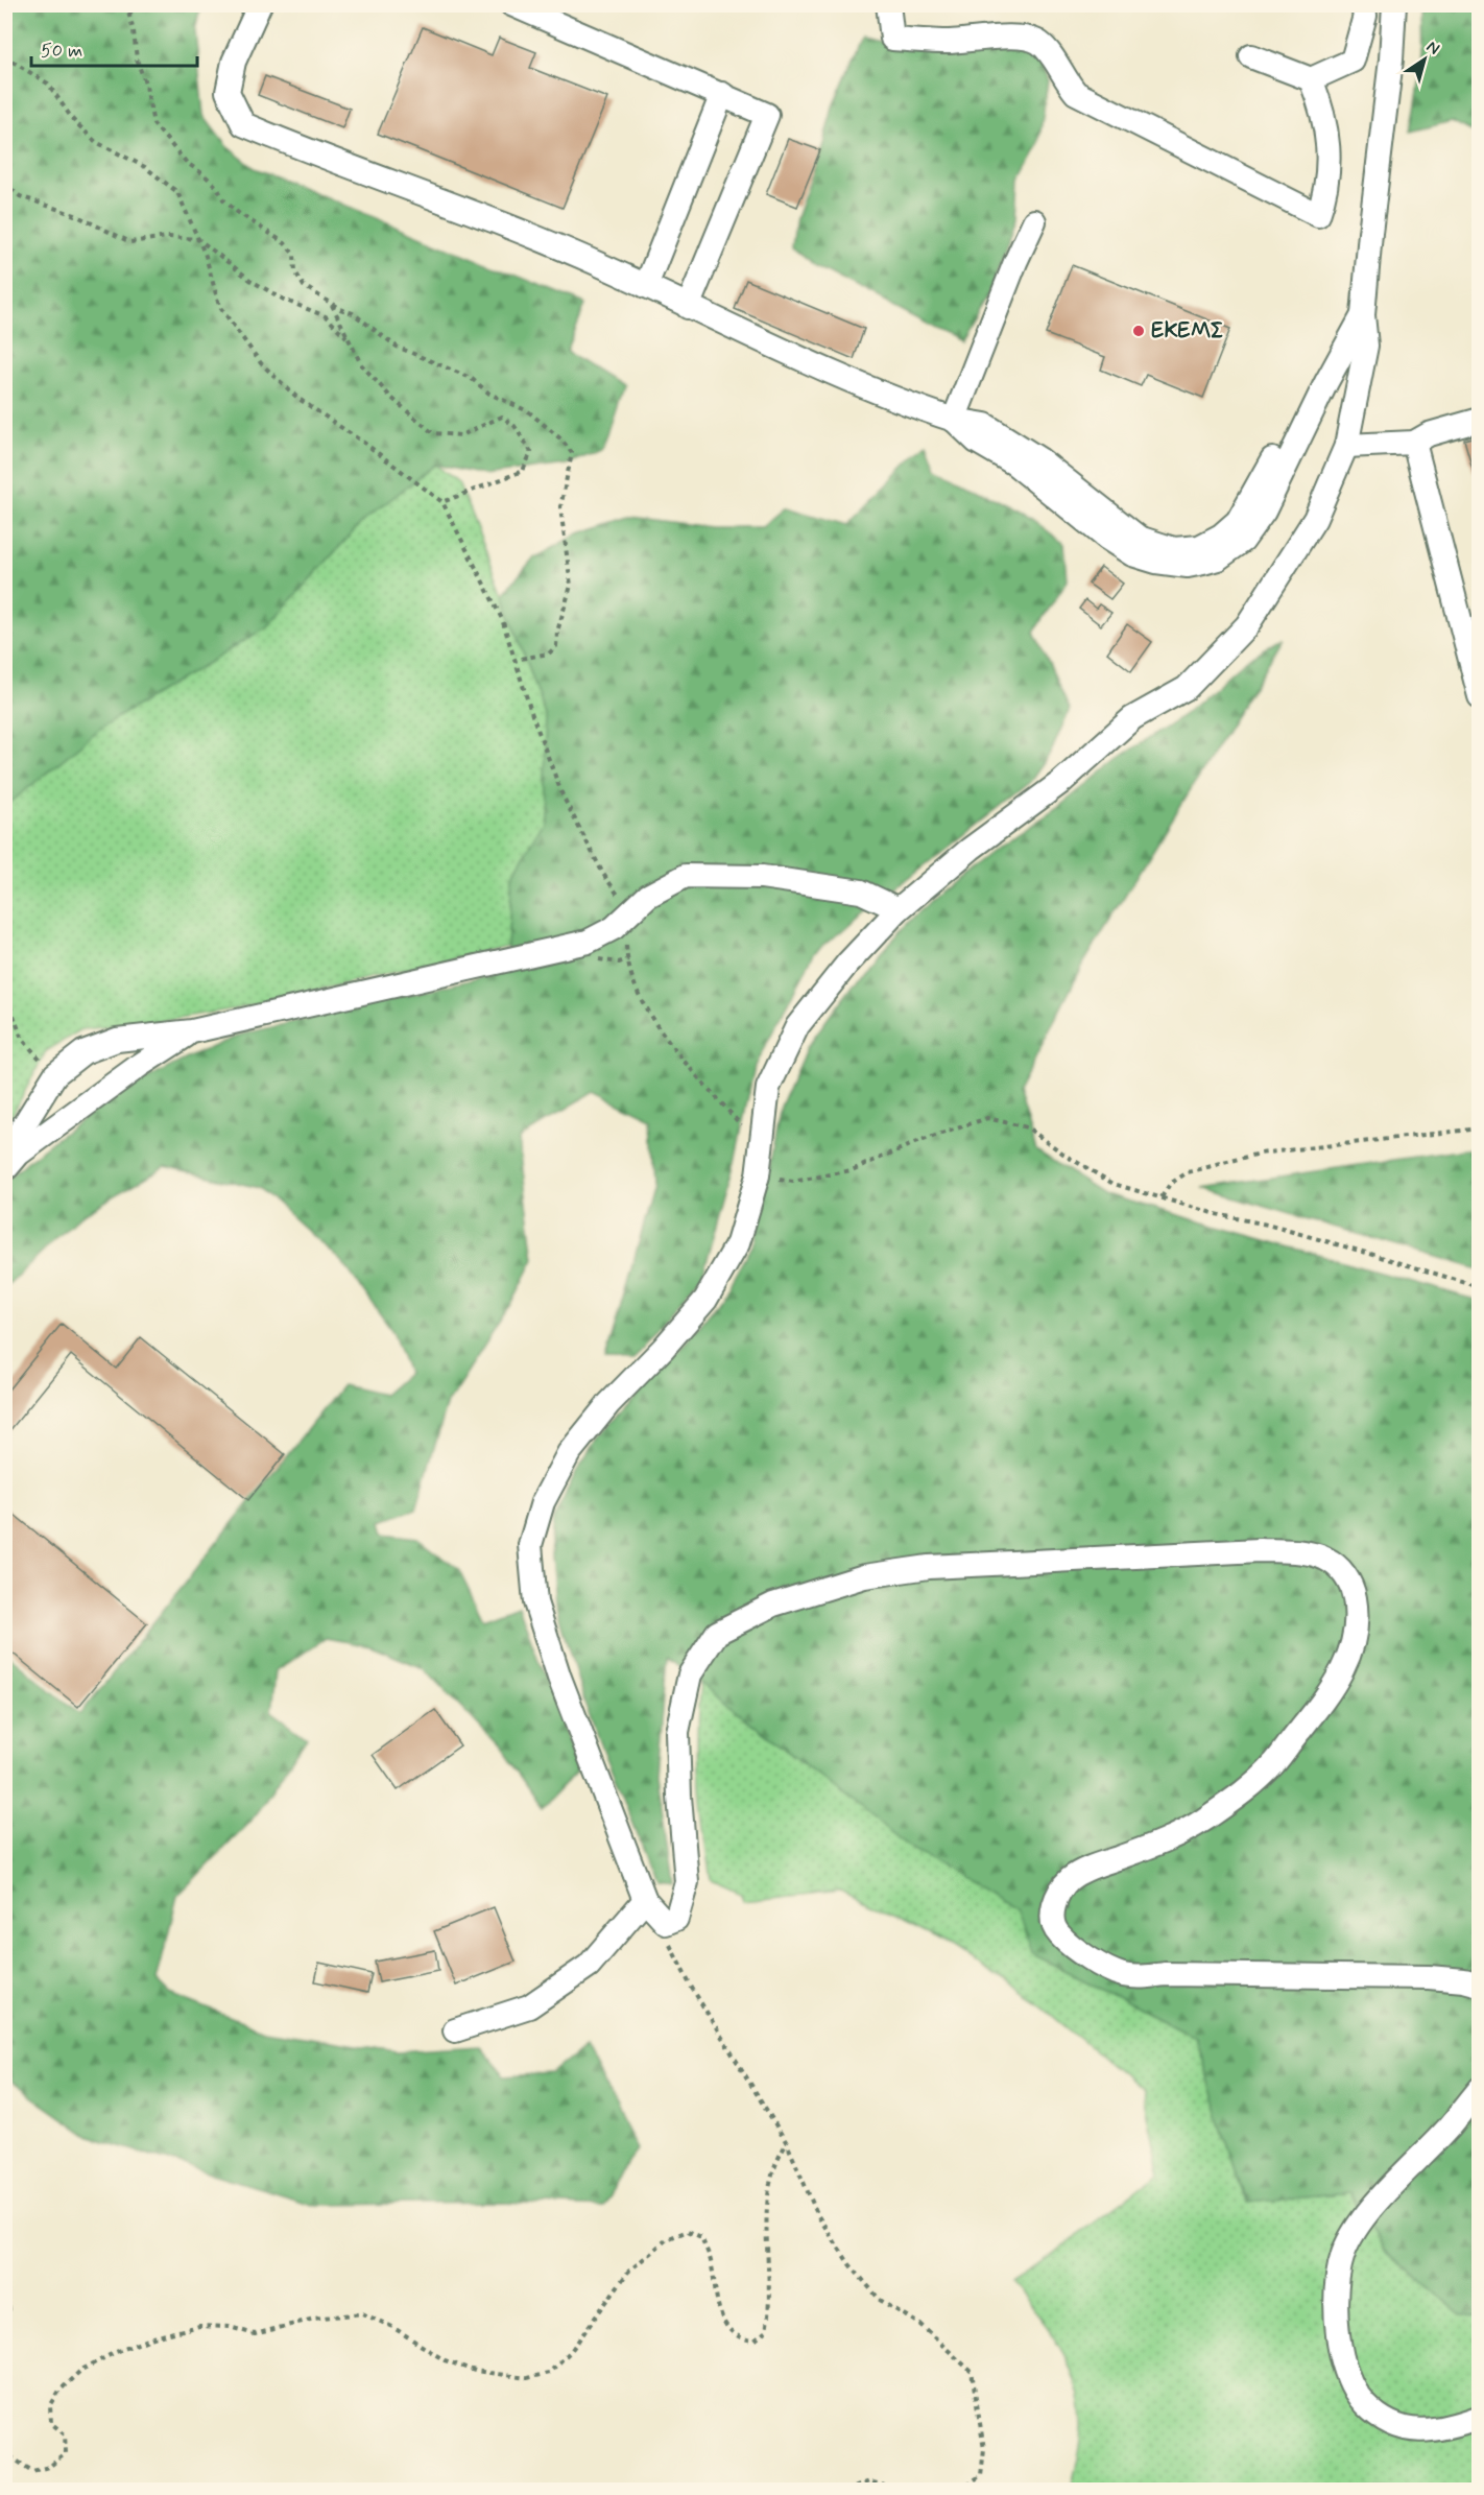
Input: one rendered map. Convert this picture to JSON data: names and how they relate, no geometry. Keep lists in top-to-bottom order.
{
  "places": ["ΕΚΕΜΣ"],
  "scale_bar": "50 m",
  "north": "top right"
}
